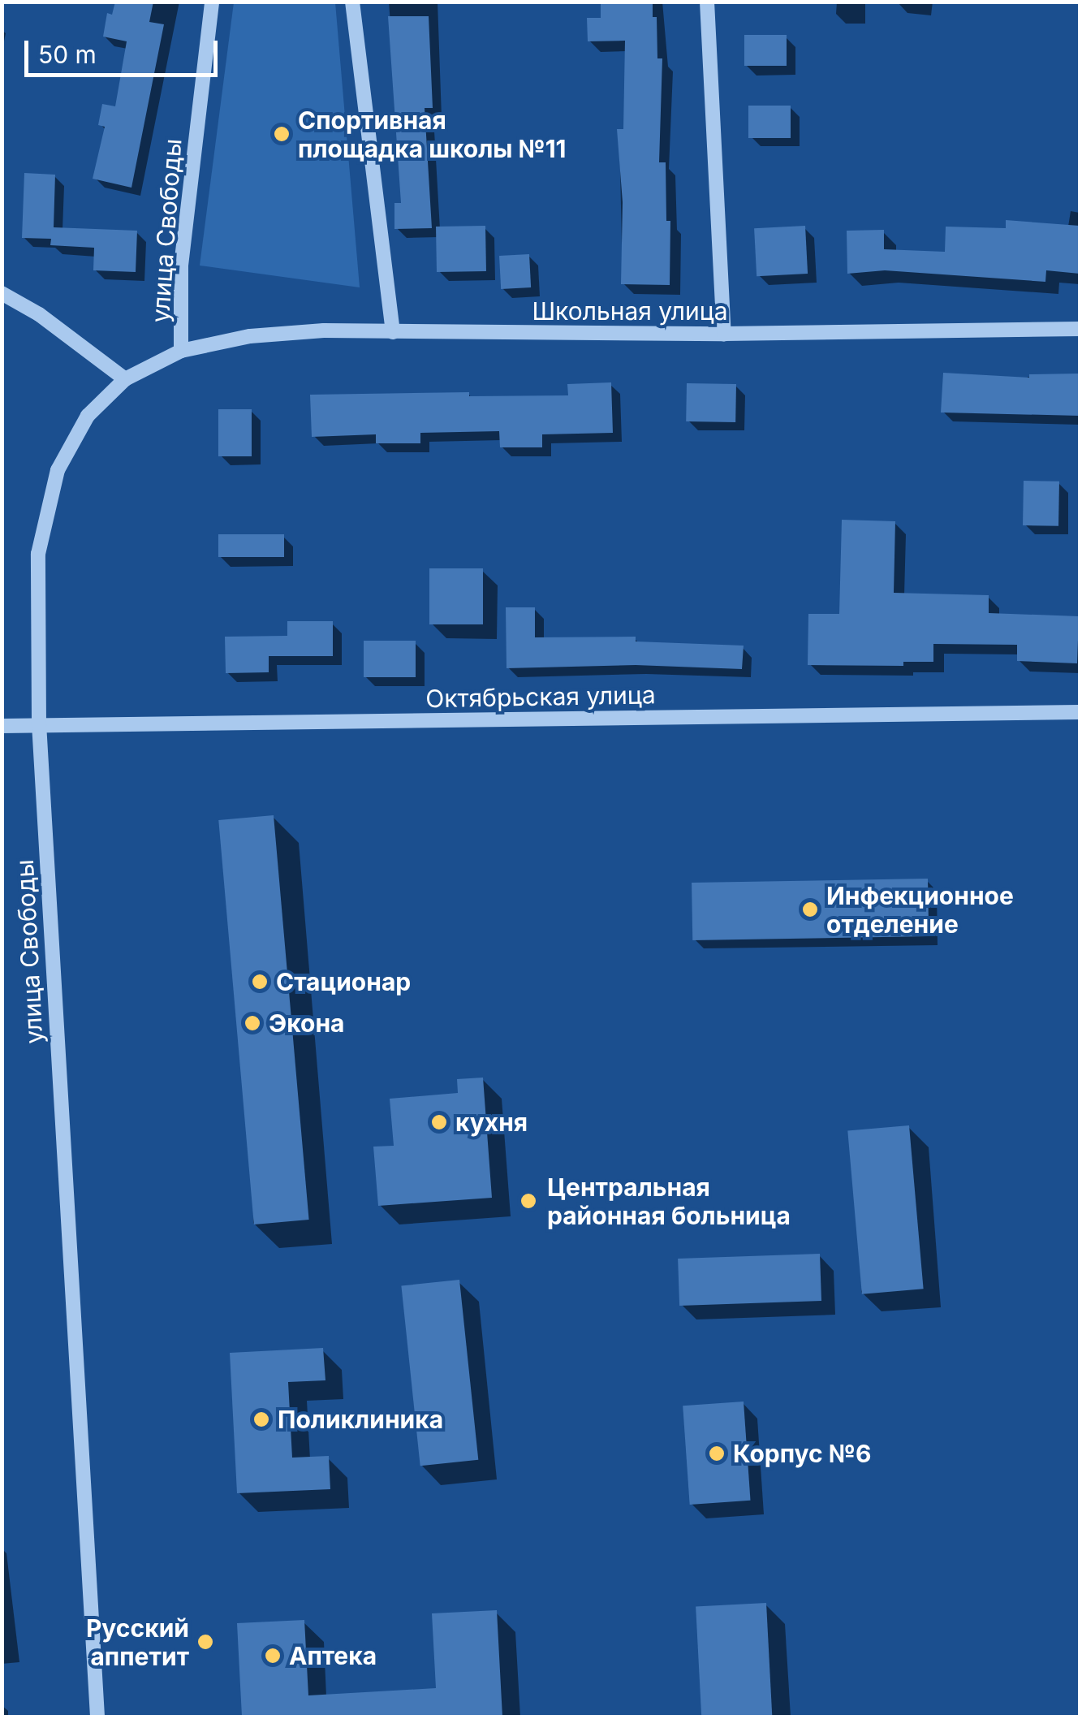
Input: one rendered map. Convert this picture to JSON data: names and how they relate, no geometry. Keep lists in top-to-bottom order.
{
  "streets": {
    "street": ["улица Свободы", "Школьная улица", "Октябрьская улица"]
  },
  "crossings": [
    ["улица Свободы", "Школьная улица"],
    ["улица Свободы", "Октябрьская улица"]
  ],
  "places": [
    "Спортивная площадка школы №11",
    "Инфекционное отделение",
    "Стационар",
    "Экона",
    "кухня",
    "Центральная районная больница",
    "Поликлиника",
    "Корпус №6",
    "Русский аппетит",
    "Аптека"
  ],
  "scale_bar": "50 m"
}
